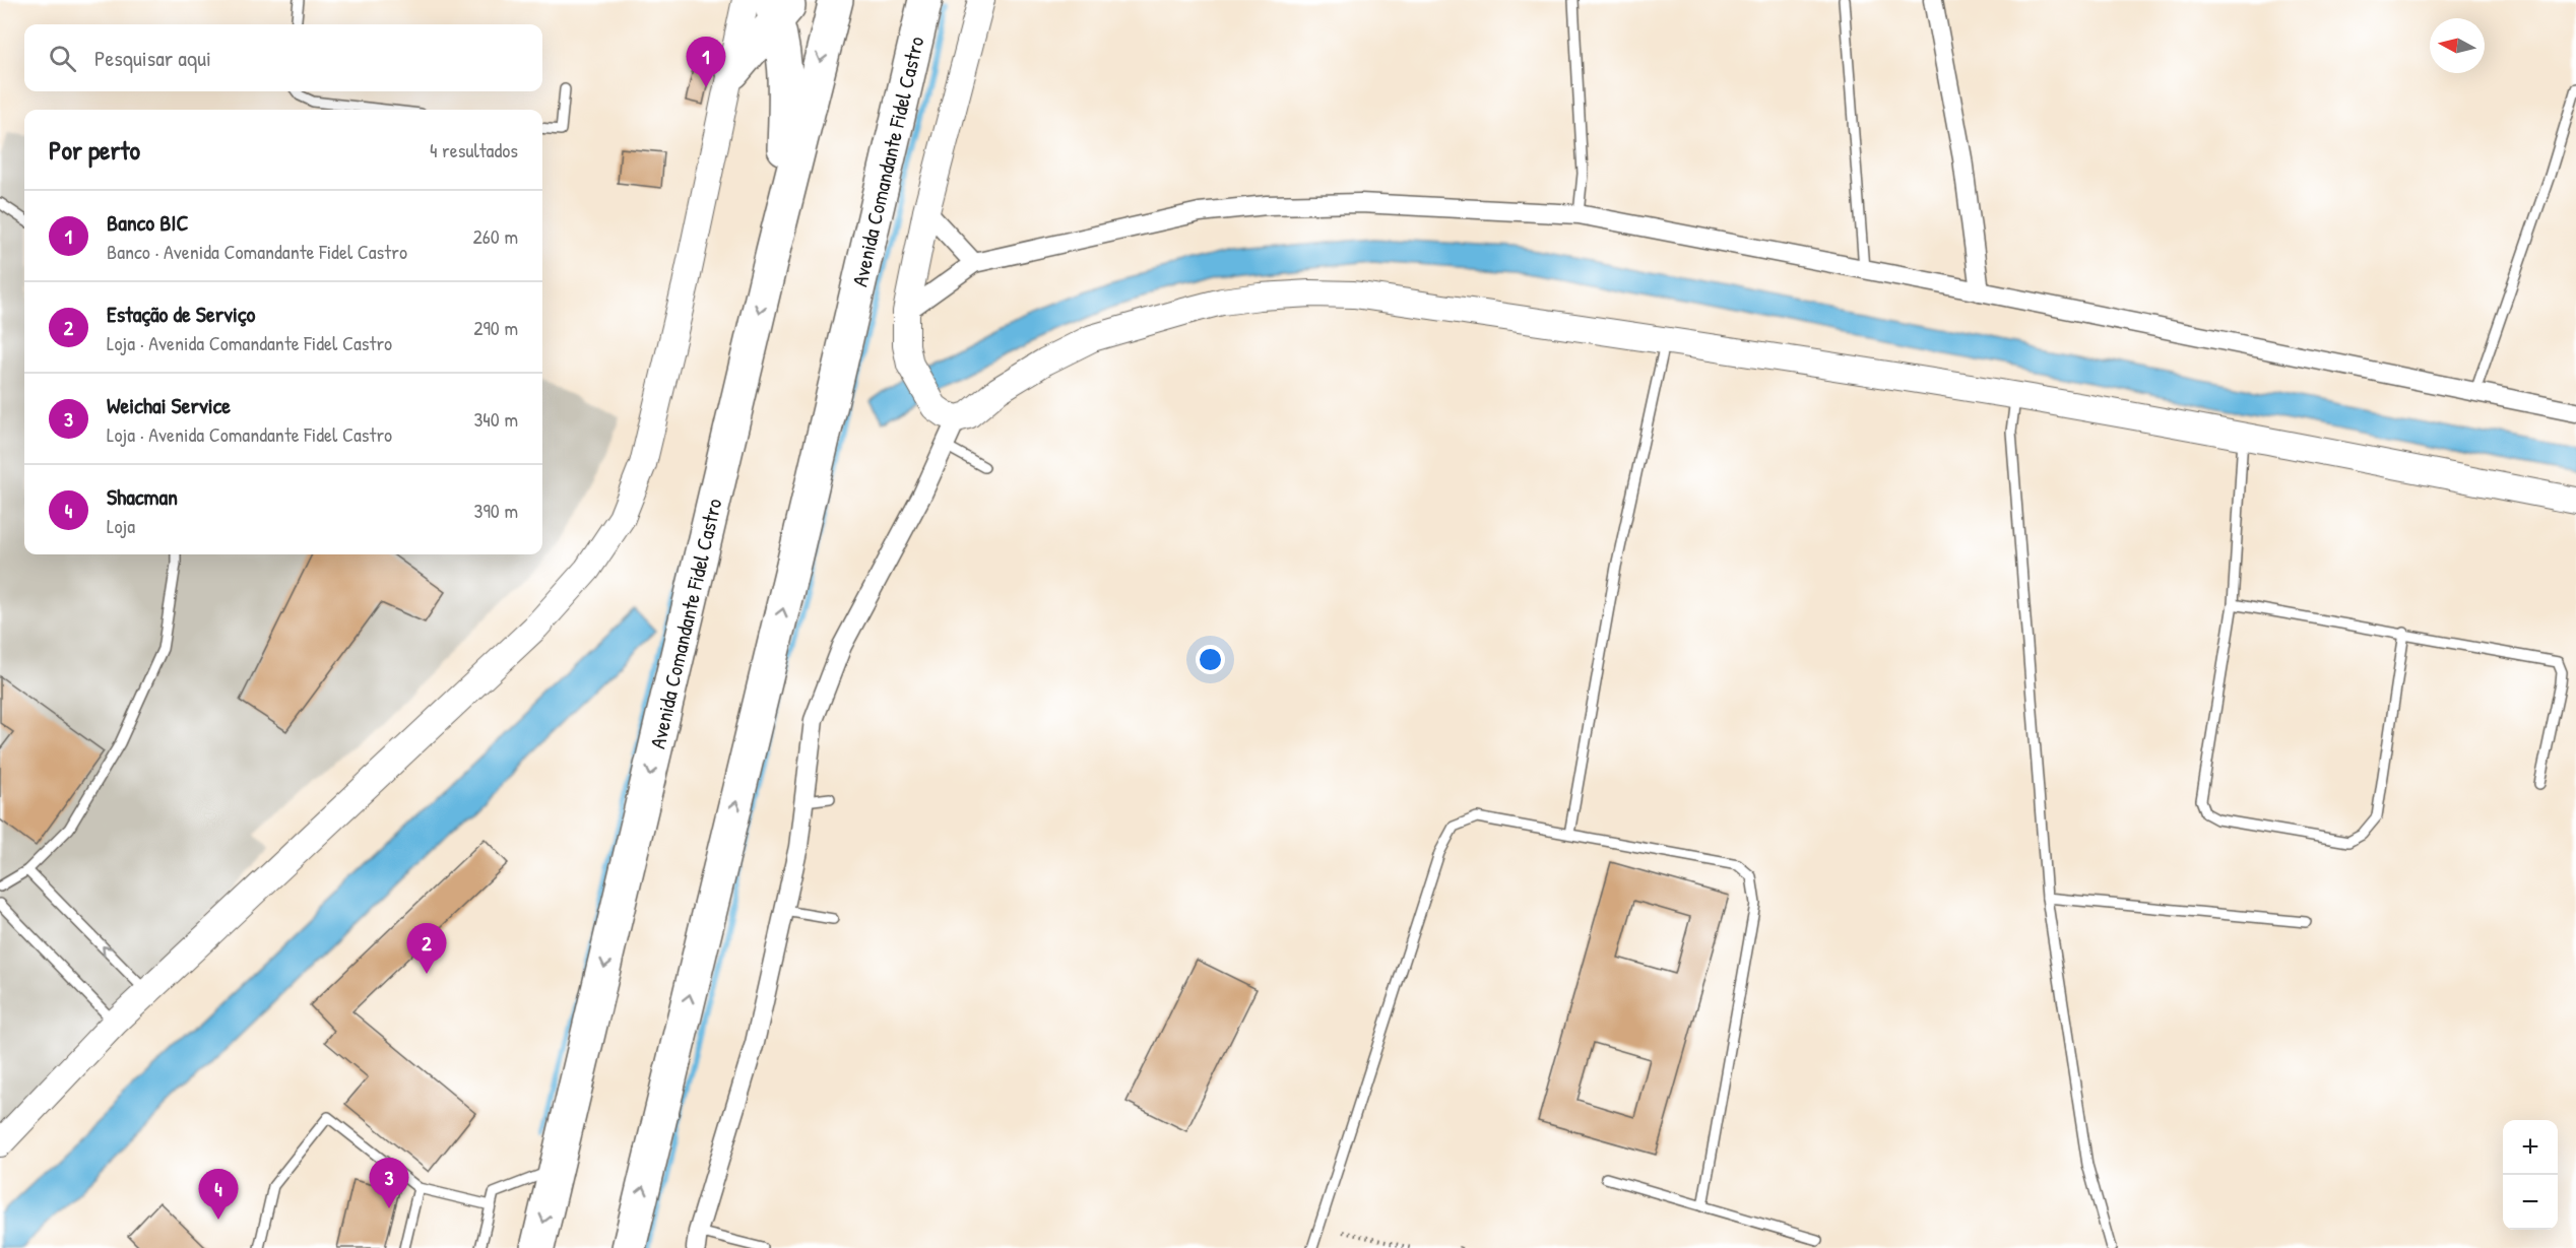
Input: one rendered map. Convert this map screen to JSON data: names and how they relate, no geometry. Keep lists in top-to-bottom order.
{
  "streets": {
    "highway": ["Avenida Comandante Fidel Castro"]
  },
  "north": "left",
  "page": {
    "search": "Pesquisar aqui",
    "pins": [
      "1",
      "2",
      "3",
      "4"
    ],
    "heading": ["Por perto", "4 resultados"],
    "list": [
      {
        "mark": "1",
        "name": "Banco BIC",
        "note": "Banco · Avenida Comandante Fidel Castro",
        "value": "260 m"
      },
      {
        "mark": "2",
        "name": "Estação de Serviço",
        "note": "Loja · Avenida Comandante Fidel Castro",
        "value": "290 m"
      },
      {
        "mark": "3",
        "name": "Weichai Service",
        "note": "Loja · Avenida Comandante Fidel Castro",
        "value": "340 m"
      },
      {
        "mark": "4",
        "name": "Shacman",
        "note": "Loja",
        "value": "390 m"
      }
    ],
    "map_buttons": ["+", "−"]
  }
}
